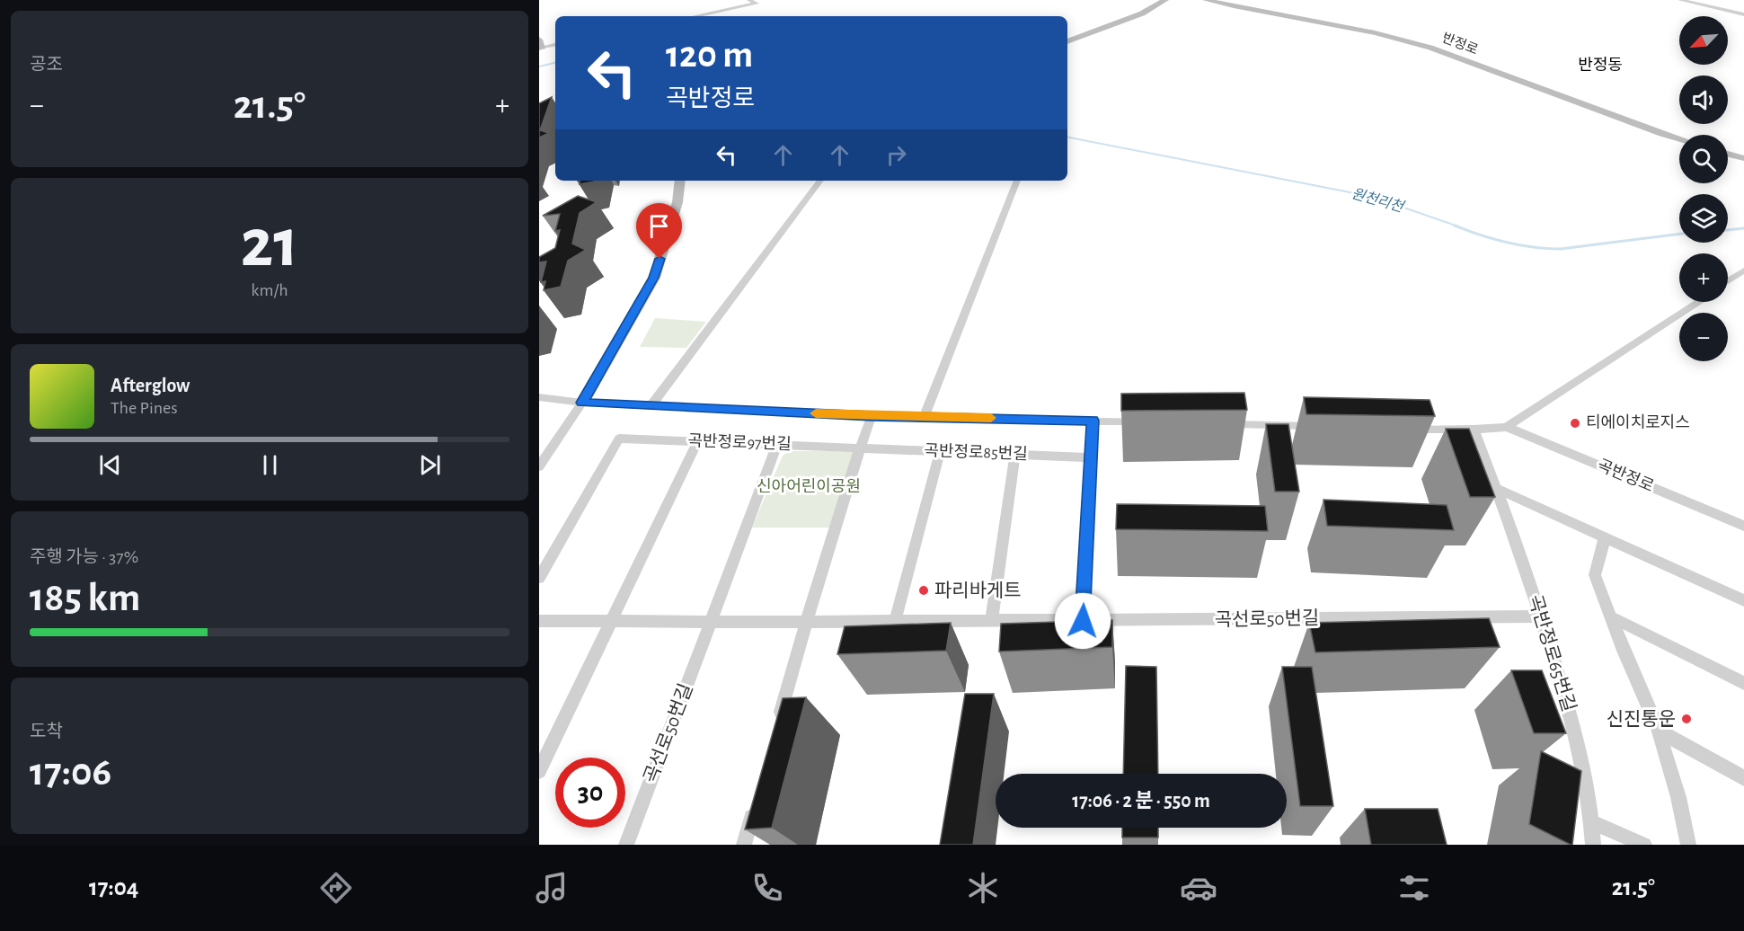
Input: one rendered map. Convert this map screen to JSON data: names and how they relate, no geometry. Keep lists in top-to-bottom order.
{
  "streets": {
    "main road": ["반정로"],
    "street": [
      "곡반정로97번길",
      "곡반정로85번길",
      "곡반정로",
      "곡선로50번길",
      "곡반정로65번길"
    ]
  },
  "crossings": [
    ["곡반정로97번길", "곡반정로85번길"],
    ["곡반정로97번길", "곡선로50번길"],
    ["곡반정로", "곡반정로65번길"],
    ["곡선로50번길", "곡반정로65번길"]
  ],
  "districts": ["반정동"],
  "water": ["원천리천"],
  "parks": ["신아어린이공원"],
  "places": ["티에이치로지스", "파리바게트", "신진통운"],
  "north": "bottom left",
  "page": {
    "tile": [
      "공조",
      ["21", "km/h"],
      ["주행 가능 · 37%", "185 km"],
      ["도착", "17:06"]
    ],
    "map_buttons": ["+", "−"],
    "turn": ["120 m", "곡반정로"],
    "heat": ["−", "21.5°", "+"],
    "song": ["Afterglow", "The Pines"],
    "limit": "30",
    "trip": "17:06 · 2 분 · 550 m",
    "tabs": ["17:04", "21.5°"]
  }
}
